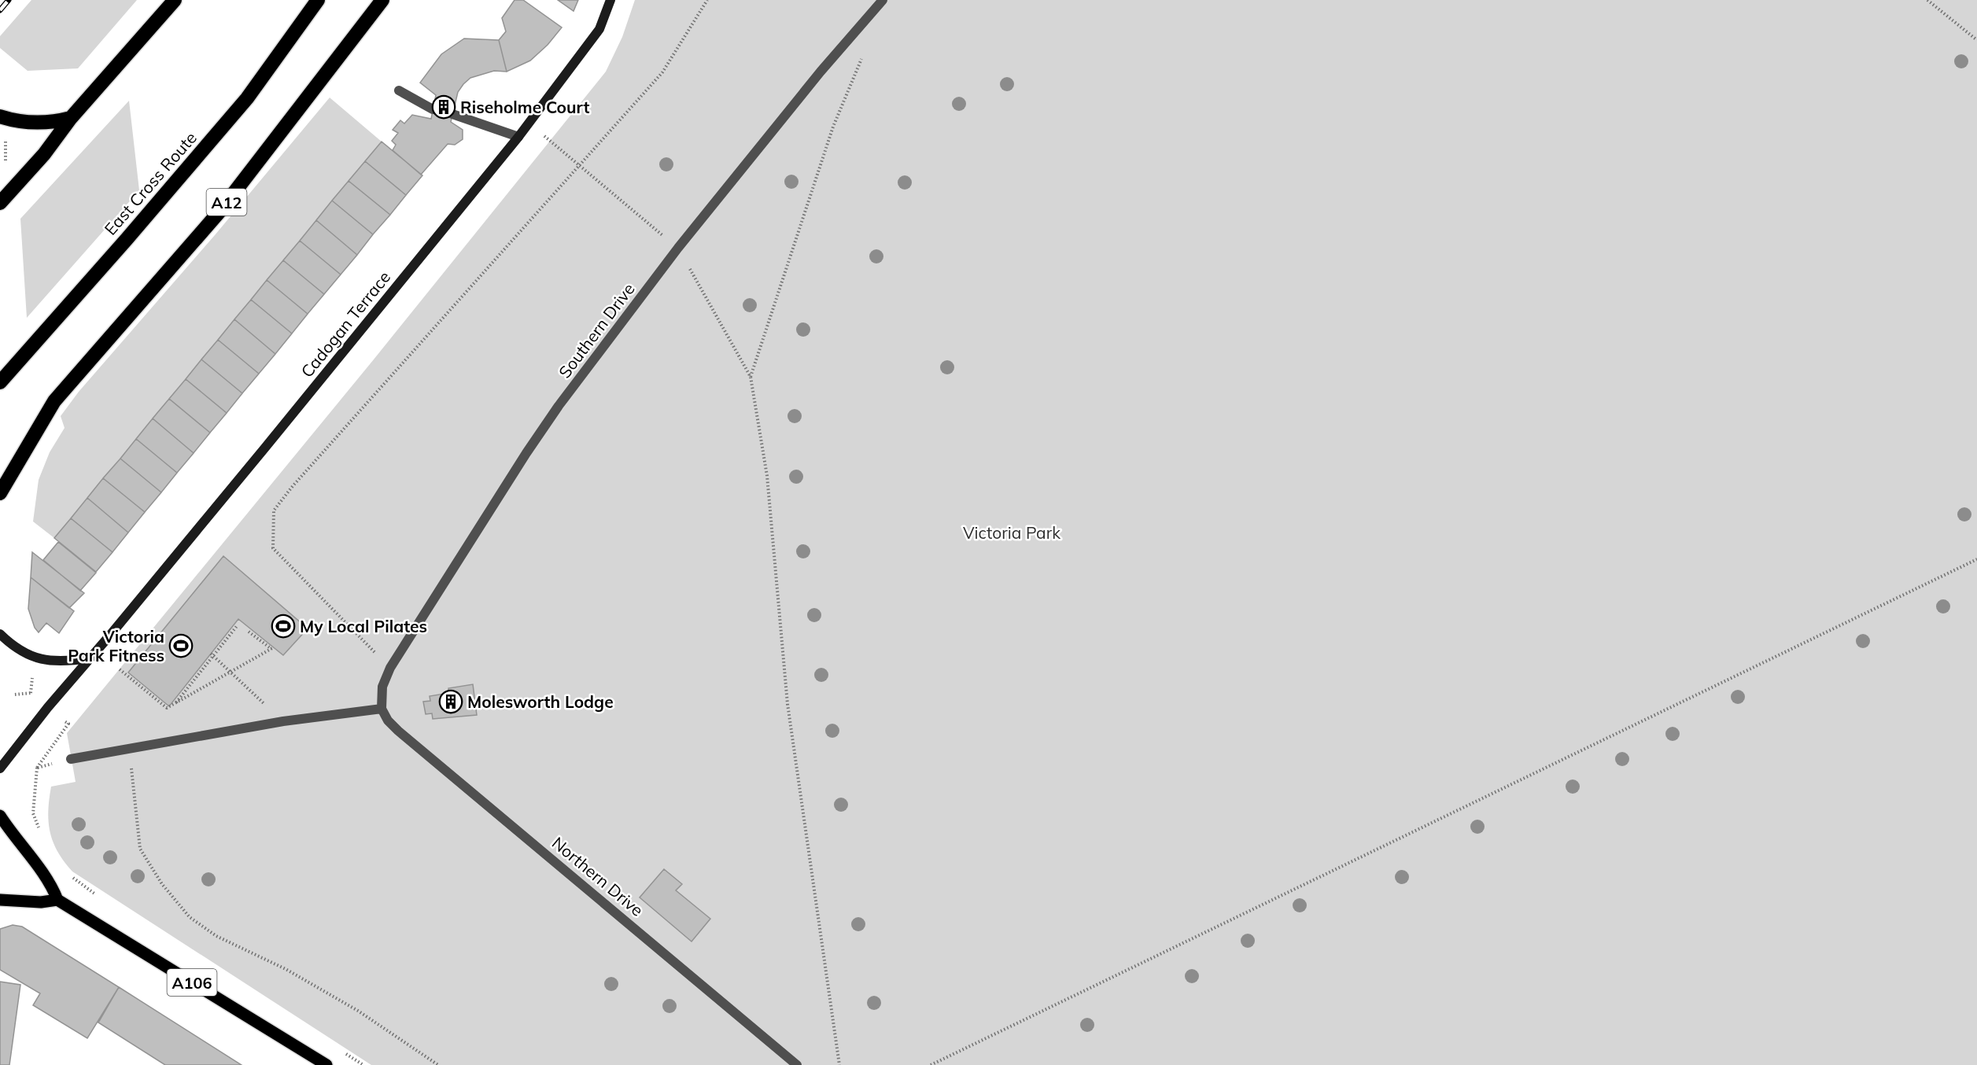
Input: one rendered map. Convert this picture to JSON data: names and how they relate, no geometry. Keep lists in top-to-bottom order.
{
  "streets": {
    "highway": ["East Cross Route", "A12"],
    "main road": ["A106"],
    "street": ["Cadogan Terrace", "Southern Drive", "Northern Drive"]
  },
  "crossings": [
    ["Southern Drive", "Northern Drive"]
  ],
  "parks": ["Victoria Park"],
  "places": {
    "building": ["Riseholme Court", "Molesworth Lodge"],
    "sports": ["My Local Pilates", "Victoria Park Fitness"]
  }
}
